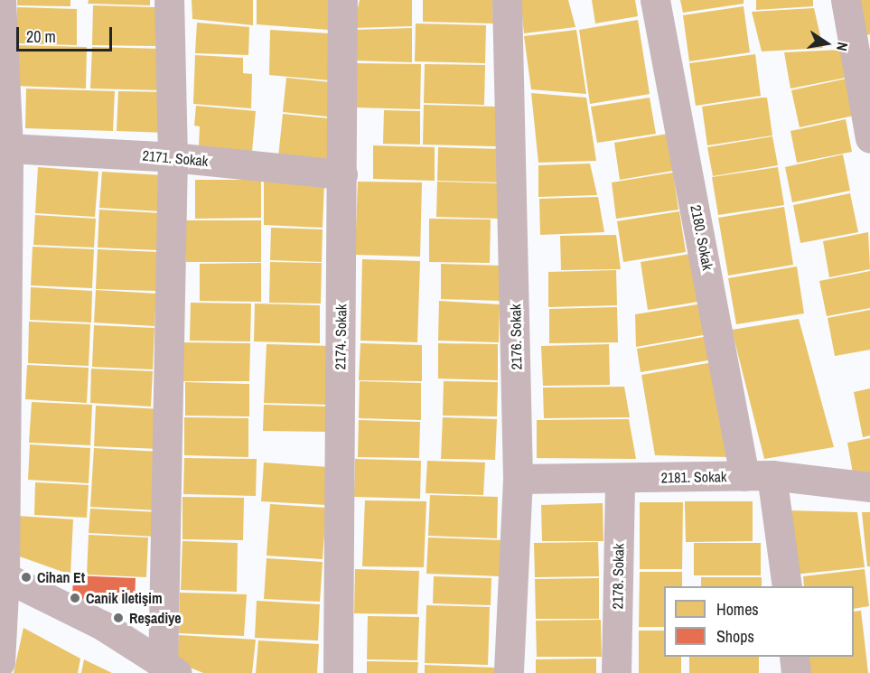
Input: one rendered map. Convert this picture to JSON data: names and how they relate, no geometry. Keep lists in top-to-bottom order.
{
  "streets": {
    "street": [
      "2171. Sokak",
      "2180. Sokak",
      "2174. Sokak",
      "2176. Sokak",
      "2181. Sokak",
      "2178. Sokak"
    ]
  },
  "crossings": [
    ["2171. Sokak", "2174. Sokak"],
    ["2180. Sokak", "2181. Sokak"],
    ["2176. Sokak", "2181. Sokak"],
    ["2181. Sokak", "2178. Sokak"]
  ],
  "places": ["Cihan Et", "Canik İletişim", "Reşadiye"],
  "legend": ["Homes", "Shops"],
  "scale_bar": "20 m",
  "north": "right"
}
